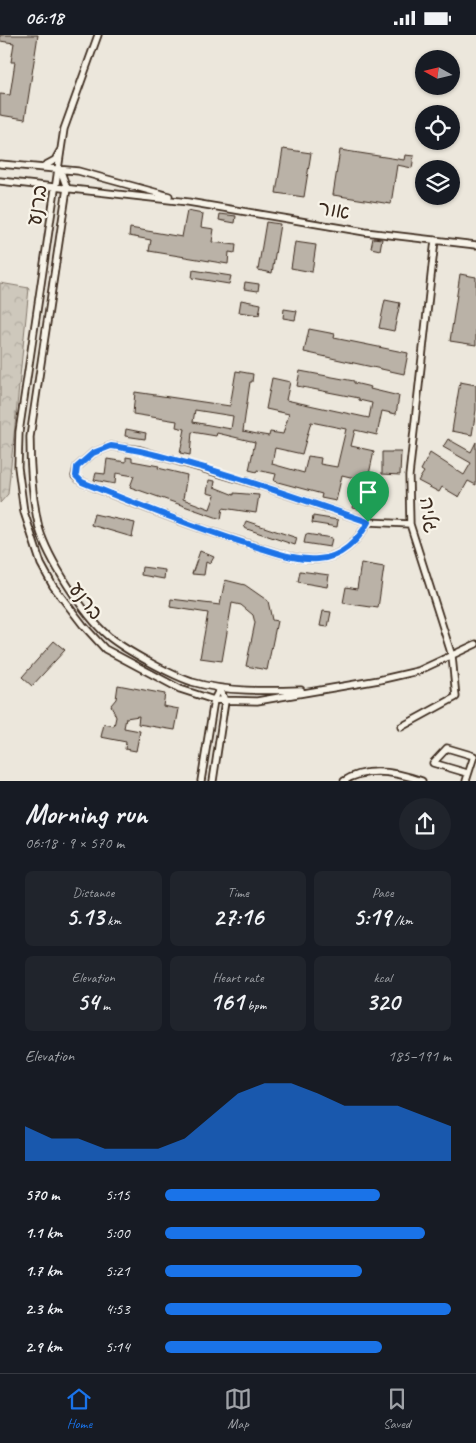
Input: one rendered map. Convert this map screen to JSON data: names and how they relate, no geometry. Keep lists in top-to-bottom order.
{
  "streets": {
    "street": ["ברנע", "אור", "גליה"]
  },
  "crossings": [
    ["ברנע", "גליה"],
    ["אור", "גליה"]
  ],
  "north": "left",
  "page": {
    "status": "06:18",
    "heading": ["Morning run", "06:18 · 9 × 570 m"],
    "stats": [
      ["Distance", "5.13 km"],
      ["Time", "27:16"],
      ["Pace", "5:19 /km"],
      ["Elevation", "54 m"],
      ["Heart rate", "161 bpm"],
      ["kcal", "320"]
    ],
    "chart": ["Elevation", "185–191 m"],
    "list": [
      {
        "name": "570 m",
        "note": "5:15"
      },
      {
        "name": "1.1 km",
        "note": "5:00"
      },
      {
        "name": "1.7 km",
        "note": "5:21"
      },
      {
        "name": "2.3 km",
        "note": "4:53"
      },
      {
        "name": "2.9 km",
        "note": "5:14"
      }
    ],
    "tabs": ["Home", "Map", "Saved"]
  }
}
